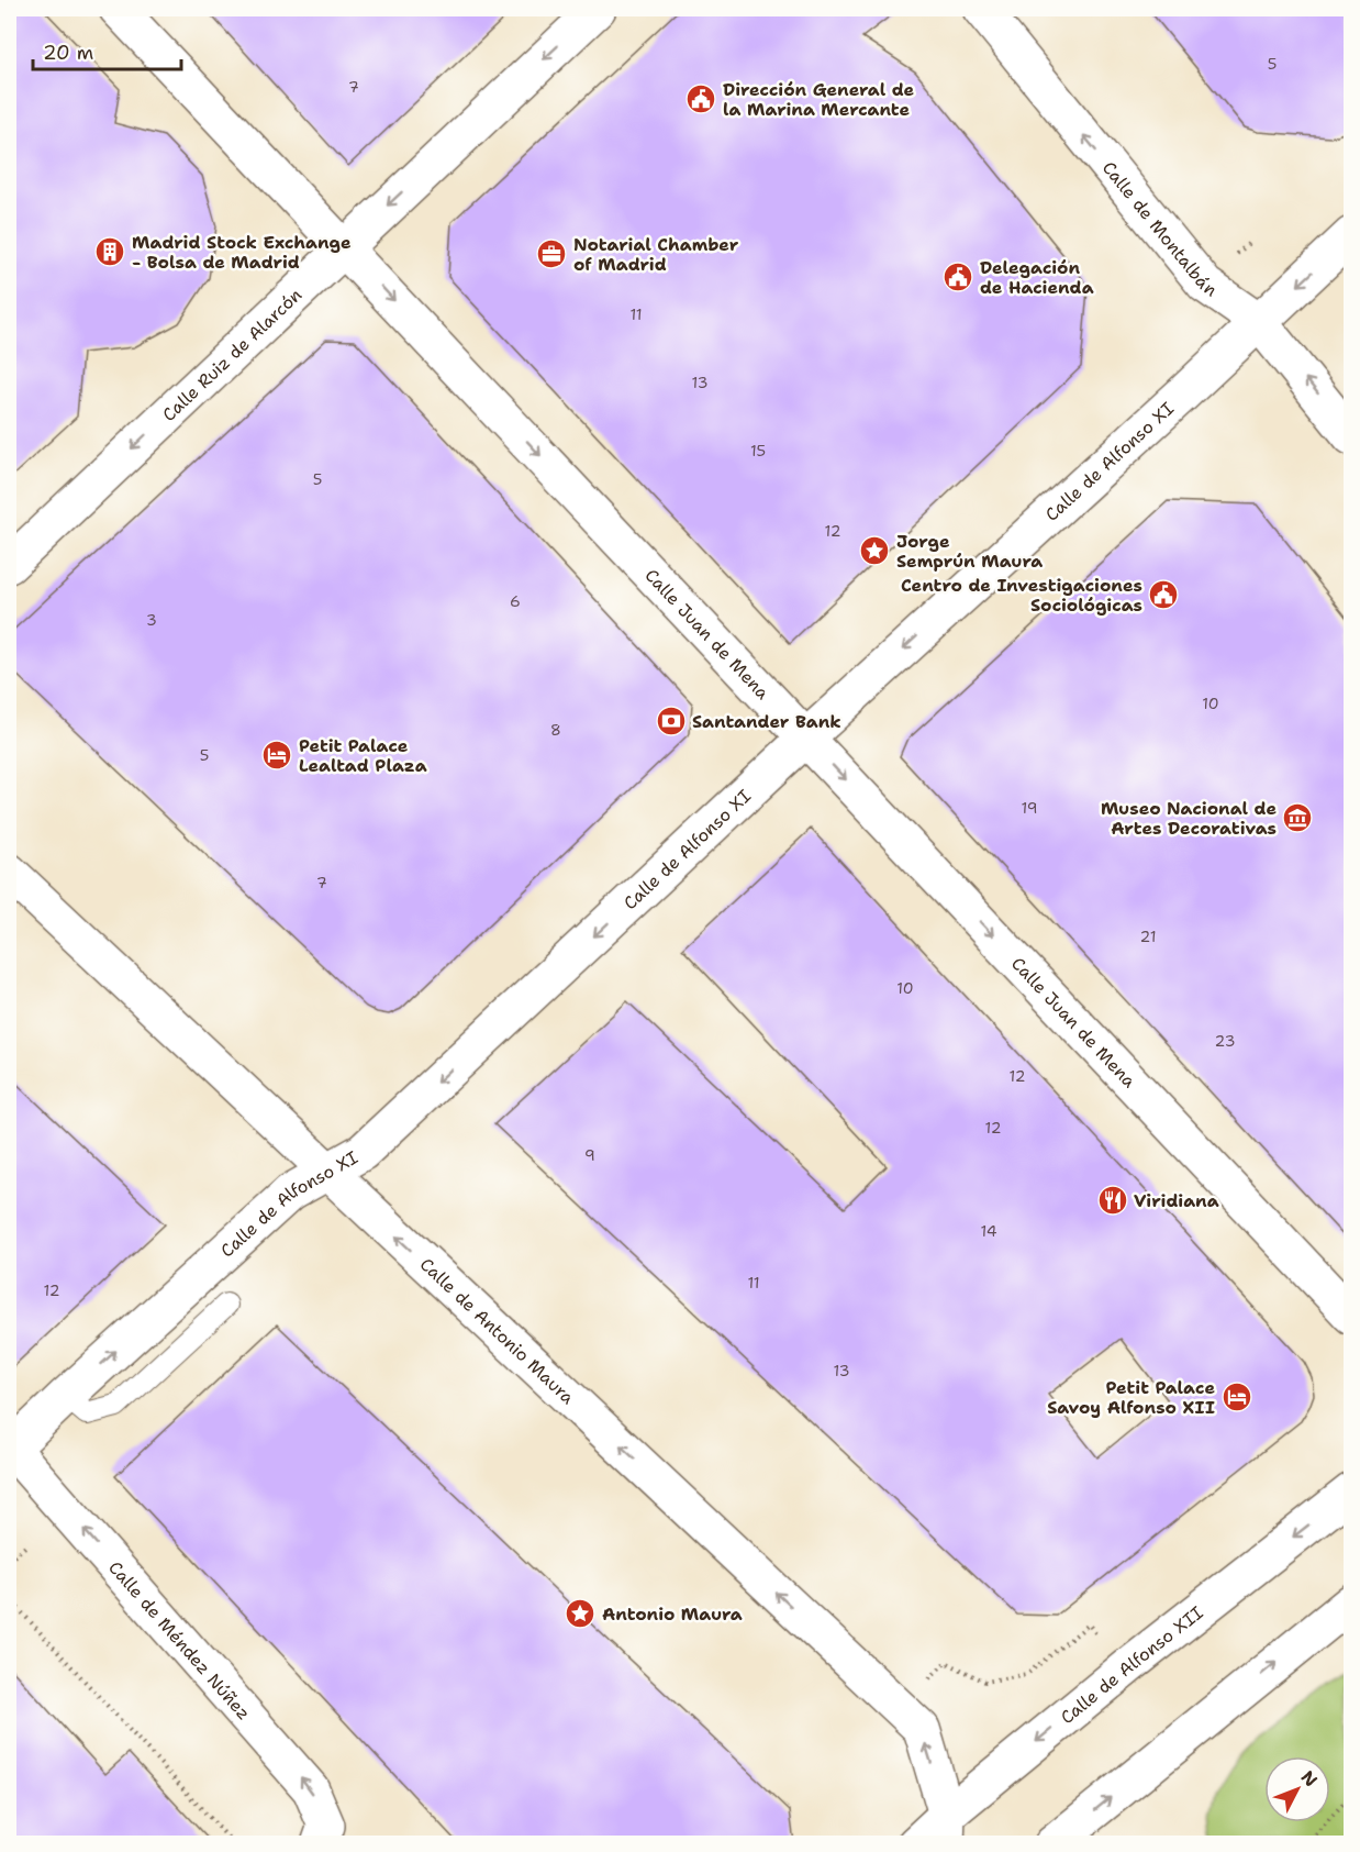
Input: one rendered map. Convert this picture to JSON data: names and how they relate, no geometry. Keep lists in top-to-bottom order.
{
  "streets": {
    "street": [
      "Calle de Montalbán",
      "Calle Ruiz de Alarcón",
      "Calle de Alfonso XI",
      "Calle Juan de Mena",
      "Calle de Antonio Maura",
      "Calle de Méndez Núñez",
      "Calle de Alfonso XII"
    ]
  },
  "crossings": [
    ["Calle de Montalbán", "Calle de Alfonso XI"],
    ["Calle Ruiz de Alarcón", "Calle Juan de Mena"],
    ["Calle de Alfonso XI", "Calle Juan de Mena"],
    ["Calle de Alfonso XI", "Calle de Antonio Maura"],
    ["Calle de Alfonso XI", "Calle de Méndez Núñez"],
    ["Calle de Antonio Maura", "Calle de Alfonso XII"]
  ],
  "one_way": [
    "Calle de Montalbán",
    "Calle Ruiz de Alarcón",
    "Calle Juan de Mena",
    "Calle de Antonio Maura",
    "Calle de Méndez Núñez"
  ],
  "places": {
    "public building": ["Dirección General de la Marina Mercante", "Delegación de Hacienda", "Centro de Investigaciones Sociológicas"],
    "building": ["Madrid Stock Exchange - Bolsa de Madrid"],
    "office": ["Notarial Chamber of Madrid"],
    "place": ["Jorge Semprún Maura", "Antonio Maura"],
    "bank": ["Santander Bank"],
    "hotel": ["Petit Palace Lealtad Plaza", "Petit Palace Savoy Alfonso XII"],
    "museum": ["Museo Nacional de Artes Decorativas"],
    "restaurant": ["Viridiana"]
  },
  "house_numbers": [
    "5",
    "7",
    "11",
    "13",
    "15",
    "5",
    "12",
    "6",
    "3",
    "10",
    "8",
    "5",
    "19",
    "7",
    "21",
    "10",
    "23",
    "12",
    "12",
    "9",
    "14",
    "11",
    "12",
    "13"
  ],
  "scale_bar": "20 m",
  "north": "top right"
}
